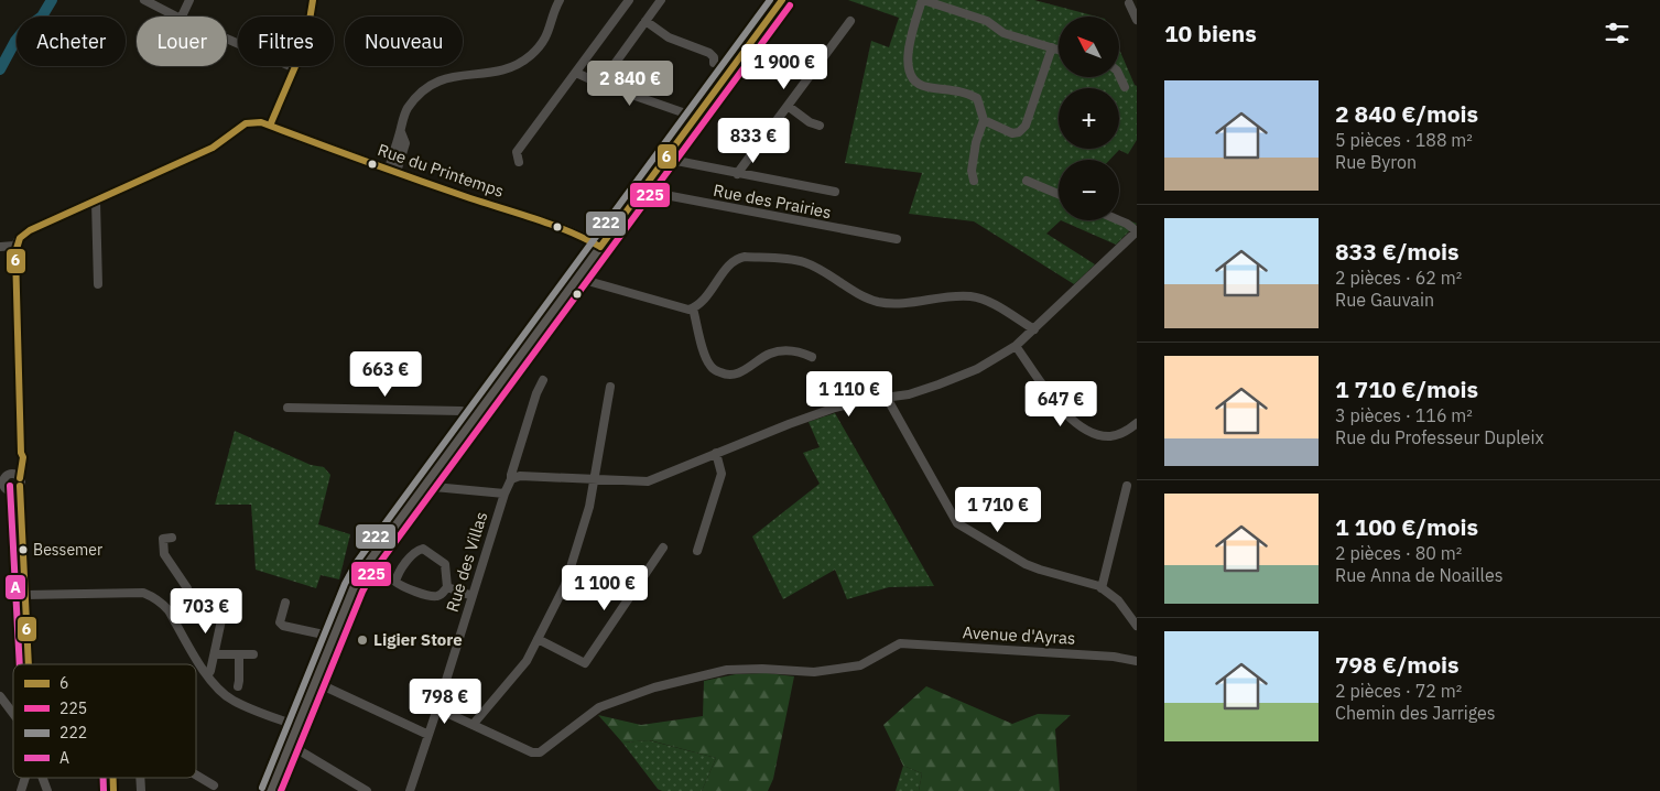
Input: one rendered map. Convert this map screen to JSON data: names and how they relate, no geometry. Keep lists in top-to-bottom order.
{
  "streets": {
    "street": [
      "Rue du Printemps",
      "Rue des Prairies",
      "Rue des Villas",
      "Avenue d'Ayras"
    ]
  },
  "places": ["Bessemer", "Ligier Store"],
  "lines": [
    "transit line 6",
    "transit line 222",
    "transit line 225",
    "transit line A"
  ],
  "legend": [
    "6",
    "225",
    "222",
    "A"
  ],
  "north": "top left",
  "page": {
    "heading": "10 biens",
    "map_buttons": ["+", "−"],
    "chip": [
      "Acheter",
      "Louer",
      "Filtres",
      "Nouveau"
    ],
    "price": [
      "1 900 €",
      "2 840 €",
      "833 €",
      "663 €",
      "1 110 €",
      "647 €",
      "1 710 €",
      "1 100 €",
      "703 €",
      "798 €"
    ],
    "list": [
      {
        "name": "2 840 €/mois",
        "note": "5 pièces · 188 m² · Rue Byron"
      },
      {
        "name": "833 €/mois",
        "note": "2 pièces · 62 m² · Rue Gauvain"
      },
      {
        "name": "1 710 €/mois",
        "note": "3 pièces · 116 m² · Rue du Professeur Dupleix"
      },
      {
        "name": "1 100 €/mois",
        "note": "2 pièces · 80 m² · Rue Anna de Noailles"
      },
      {
        "name": "798 €/mois",
        "note": "2 pièces · 72 m² · Chemin des Jarriges"
      }
    ]
  }
}
